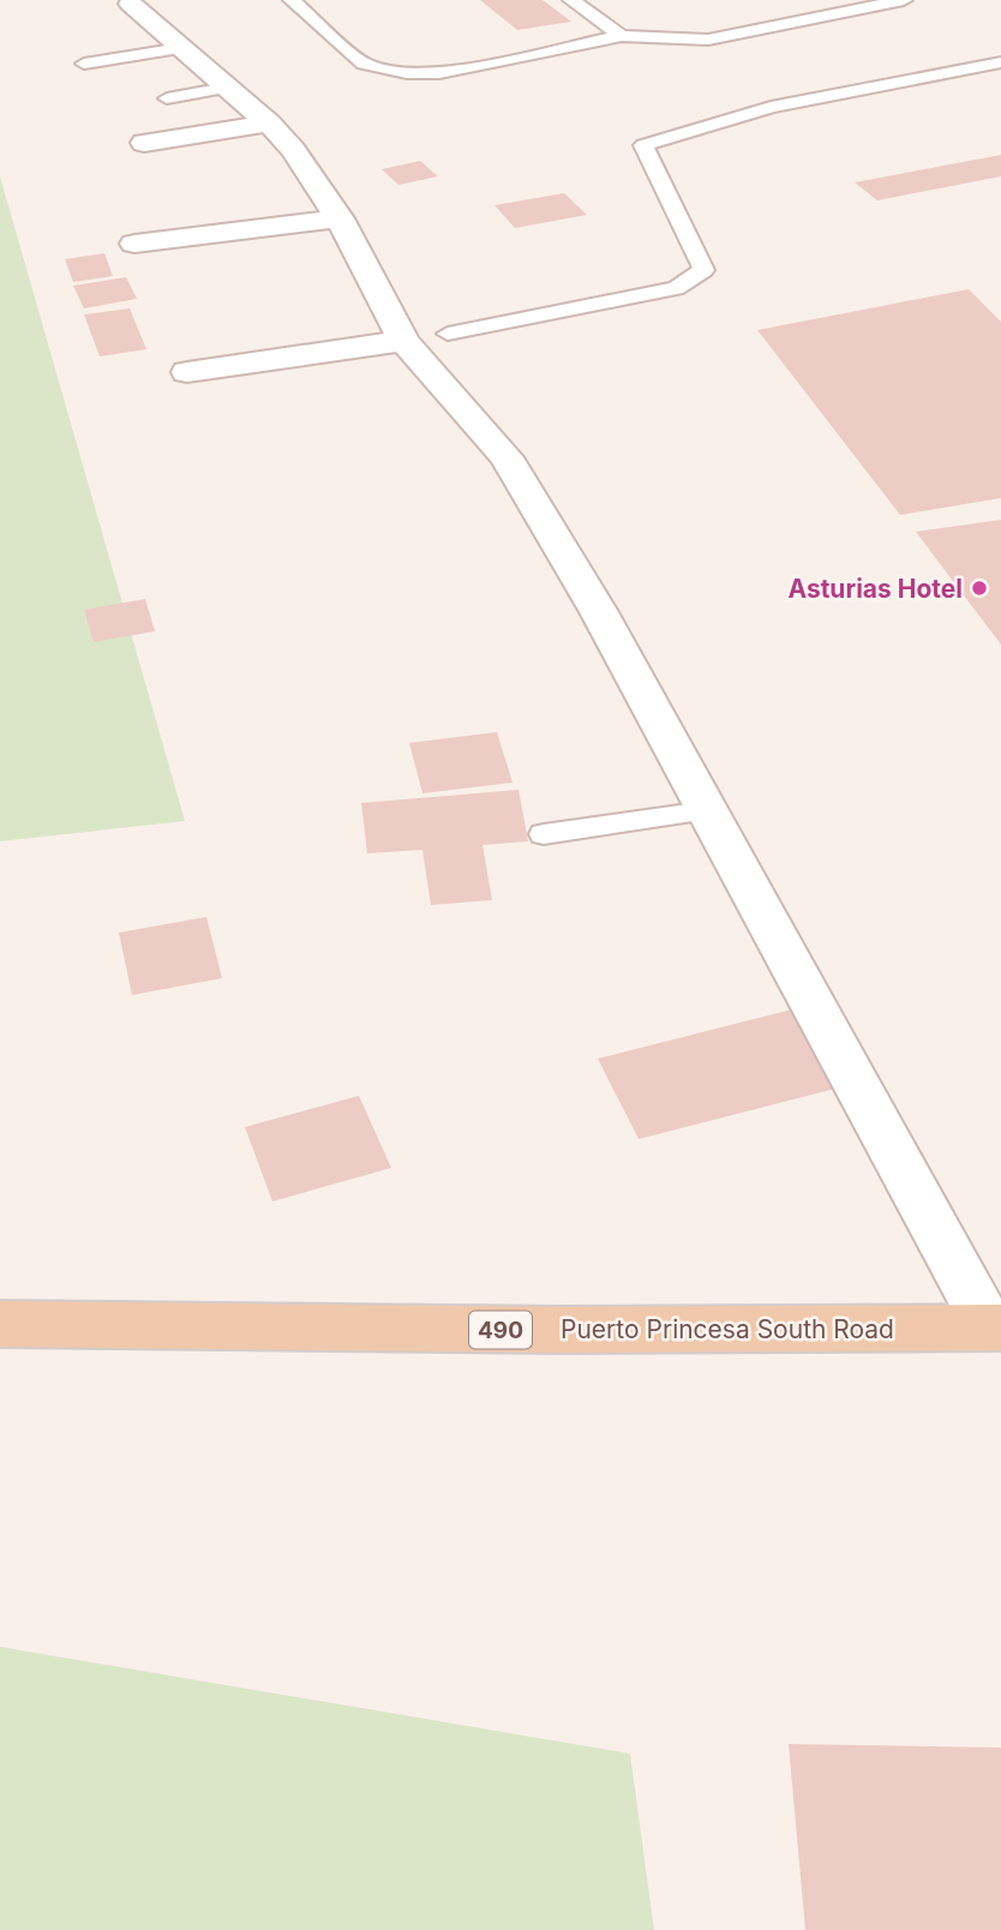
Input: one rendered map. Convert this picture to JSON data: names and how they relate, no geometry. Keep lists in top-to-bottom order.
{
  "streets": {
    "main road": ["Puerto Princesa South Road", "490"]
  },
  "places": ["Asturias Hotel"]
}
